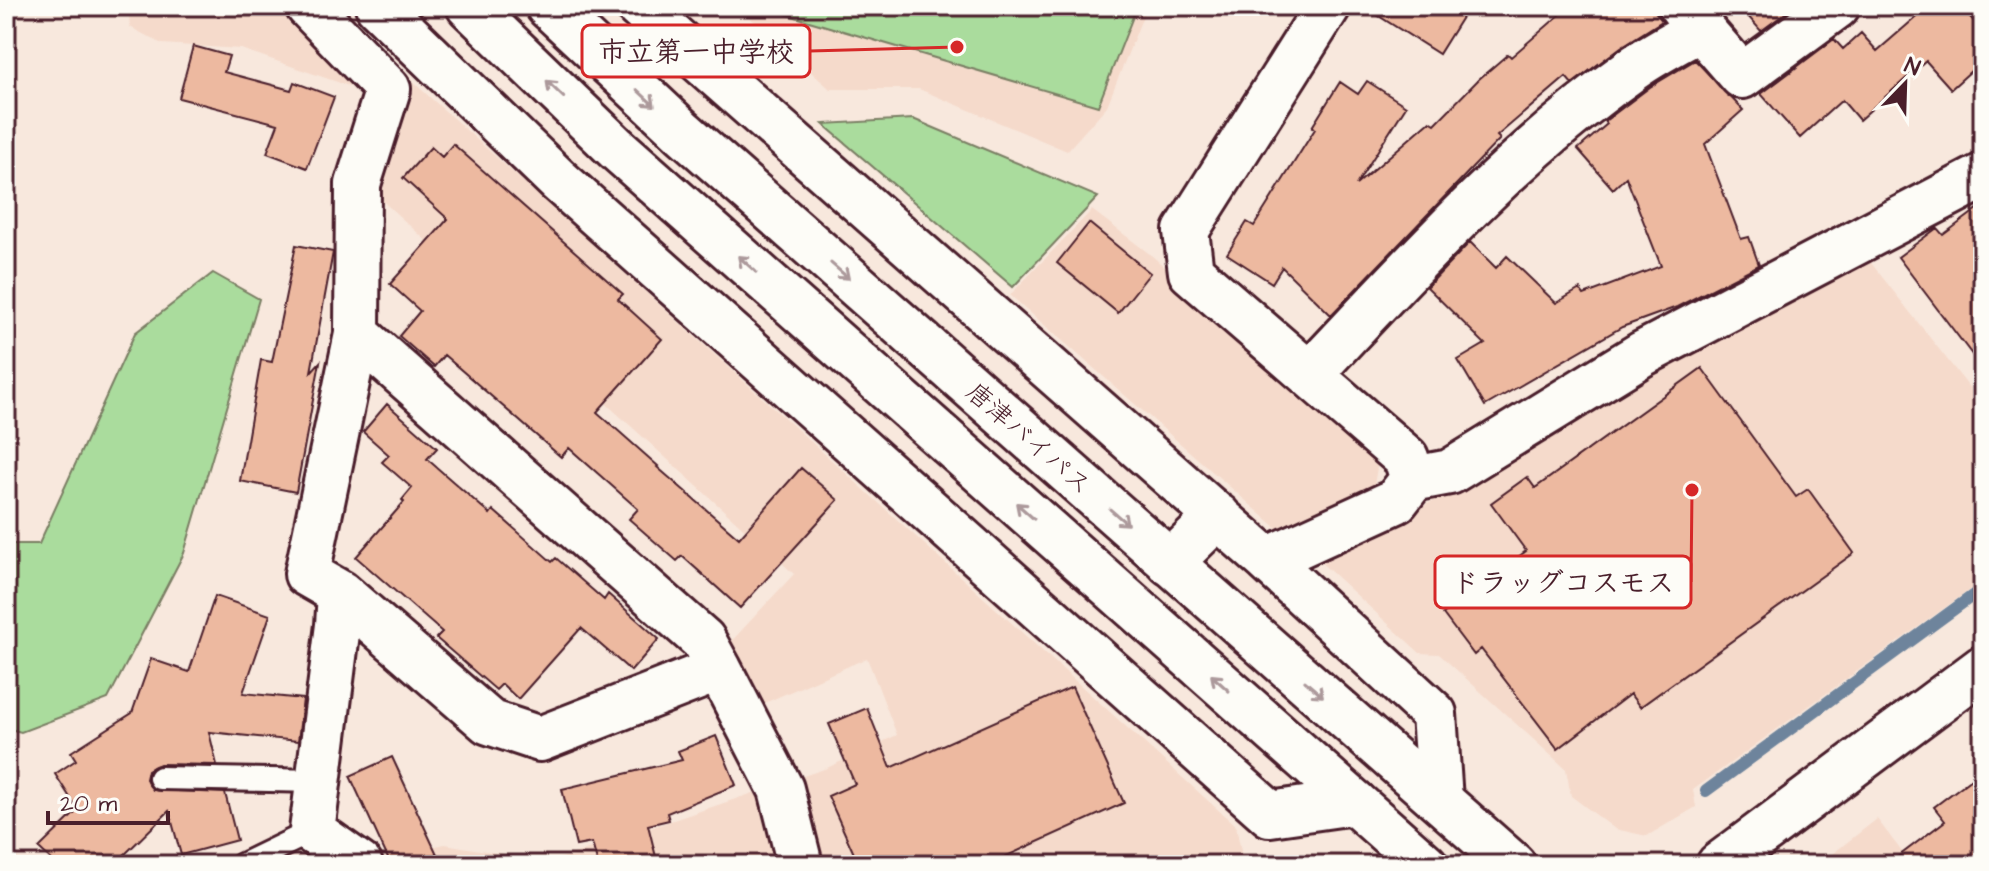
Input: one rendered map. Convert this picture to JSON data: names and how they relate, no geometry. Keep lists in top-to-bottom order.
{
  "streets": {
    "main road": ["唐津バイパス"]
  },
  "places": ["市立第一中学校", "ドラッグコスモス"],
  "scale_bar": "20 m",
  "north": "top right"
}
